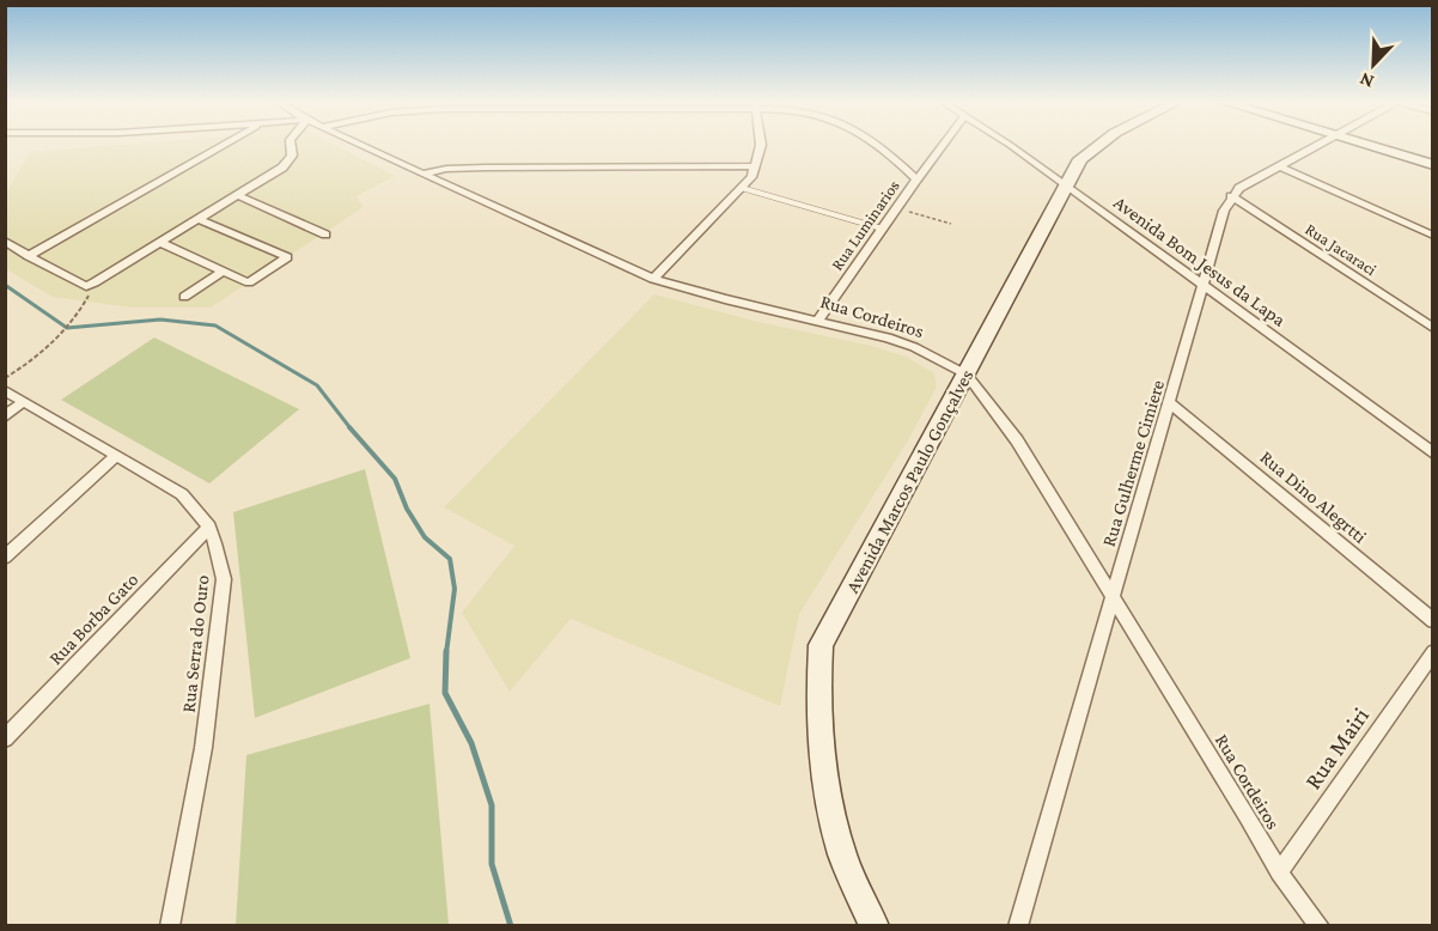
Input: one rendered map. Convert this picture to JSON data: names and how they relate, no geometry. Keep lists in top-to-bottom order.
{
  "streets": {
    "street": [
      "Rua Luminarios",
      "Rua Jacaraci",
      "Avenida Bom Jesus da Lapa",
      "Rua Cordeiros",
      "Rua Gulherme Cimiere",
      "Avenida Marcos Paulo Gonçalves",
      "Rua Dino Alegrtti",
      "Rua Borba Gato",
      "Rua Serra do Ouro",
      "Rua Mairi"
    ]
  },
  "crossings": [
    ["Rua Luminarios", "Rua Cordeiros"],
    ["Rua Jacaraci", "Rua Gulherme Cimiere"],
    ["Avenida Bom Jesus da Lapa", "Rua Gulherme Cimiere"],
    ["Avenida Bom Jesus da Lapa", "Avenida Marcos Paulo Gonçalves"],
    ["Rua Cordeiros", "Rua Gulherme Cimiere"],
    ["Rua Cordeiros", "Avenida Marcos Paulo Gonçalves"],
    ["Rua Cordeiros", "Rua Mairi"],
    ["Rua Gulherme Cimiere", "Rua Dino Alegrtti"],
    ["Rua Borba Gato", "Rua Serra do Ouro"]
  ],
  "north": "bottom left"
}
